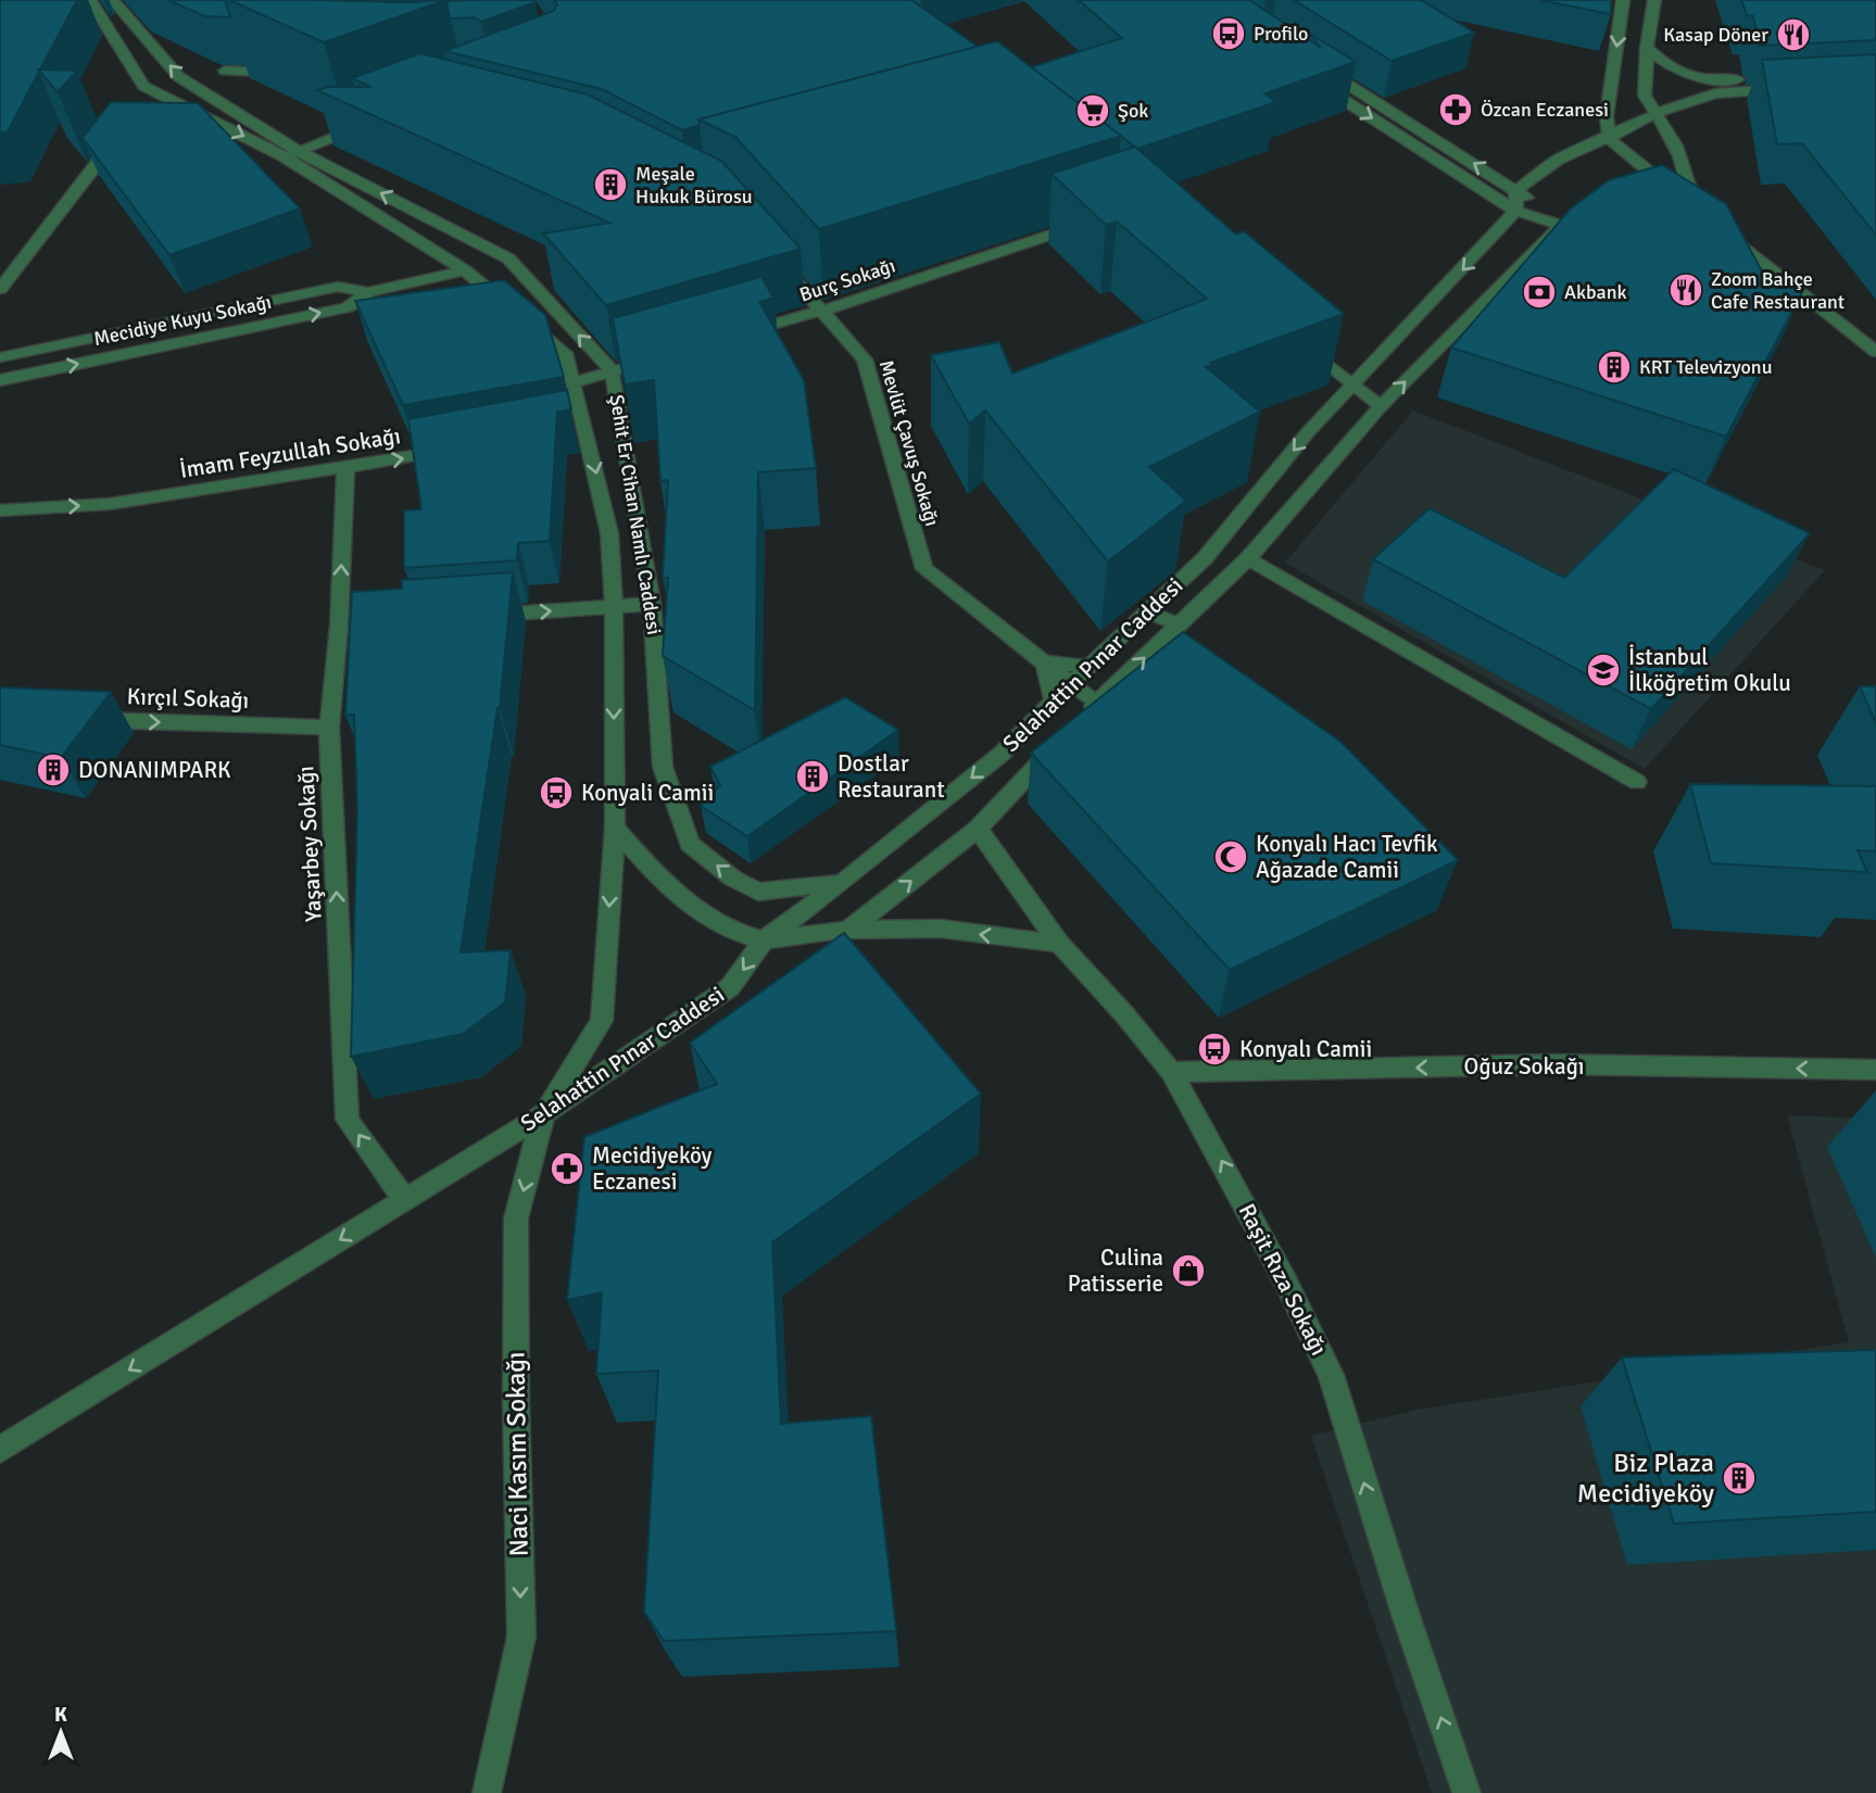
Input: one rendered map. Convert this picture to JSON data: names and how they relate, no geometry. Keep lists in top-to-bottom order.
{
  "streets": {
    "street": [
      "Burç Sokağı",
      "Mecidiye Kuyu Sokağı",
      "Mevlüt Çavuş Sokağı",
      "İmam Feyzullah Sokağı",
      "Şehit Er Cihan Namlı Caddesi",
      "Selahattin Pınar Caddesi",
      "Kırçıl Sokağı",
      "Yaşarbey Sokağı",
      "Oğuz Sokağı",
      "Raşit Rıza Sokağı",
      "Naci Kasım Sokağı"
    ]
  },
  "crossings": [
    ["Burç Sokağı", "Mevlüt Çavuş Sokağı"],
    ["Mecidiye Kuyu Sokağı", "Şehit Er Cihan Namlı Caddesi"],
    ["Mevlüt Çavuş Sokağı", "Selahattin Pınar Caddesi"],
    ["İmam Feyzullah Sokağı", "Yaşarbey Sokağı"],
    ["Şehit Er Cihan Namlı Caddesi", "Selahattin Pınar Caddesi"],
    ["Şehit Er Cihan Namlı Caddesi", "Naci Kasım Sokağı"],
    ["Selahattin Pınar Caddesi", "Yaşarbey Sokağı"],
    ["Selahattin Pınar Caddesi", "Raşit Rıza Sokağı"],
    ["Selahattin Pınar Caddesi", "Naci Kasım Sokağı"],
    ["Kırçıl Sokağı", "Yaşarbey Sokağı"],
    ["Oğuz Sokağı", "Raşit Rıza Sokağı"]
  ],
  "one_way": [
    "İmam Feyzullah Sokağı",
    "Kırçıl Sokağı",
    "Yaşarbey Sokağı",
    "Oğuz Sokağı",
    "Raşit Rıza Sokağı",
    "Naci Kasım Sokağı"
  ],
  "places": {
    "bus stop": ["Profilo", "Konyali Camii", "Konyalı Camii"],
    "restaurant": ["Kasap Döner", "Zoom Bahçe Cafe Restaurant"],
    "pharmacy": ["Özcan Eczanesi", "Mecidiyeköy Eczanesi"],
    "supermarket": ["Şok"],
    "building": [
      "Meşale Hukuk Bürosu",
      "KRT Televizyonu",
      "DONANIMPARK",
      "Dostlar Restaurant",
      "Biz Plaza Mecidiyeköy"
    ],
    "bank": ["Akbank"],
    "school or university": ["İstanbul İlköğretim Okulu"],
    "mosque": ["Konyalı Hacı Tevfik Ağazade Camii"],
    "shop": ["Culina Patisserie"]
  },
  "north": "top"
}
